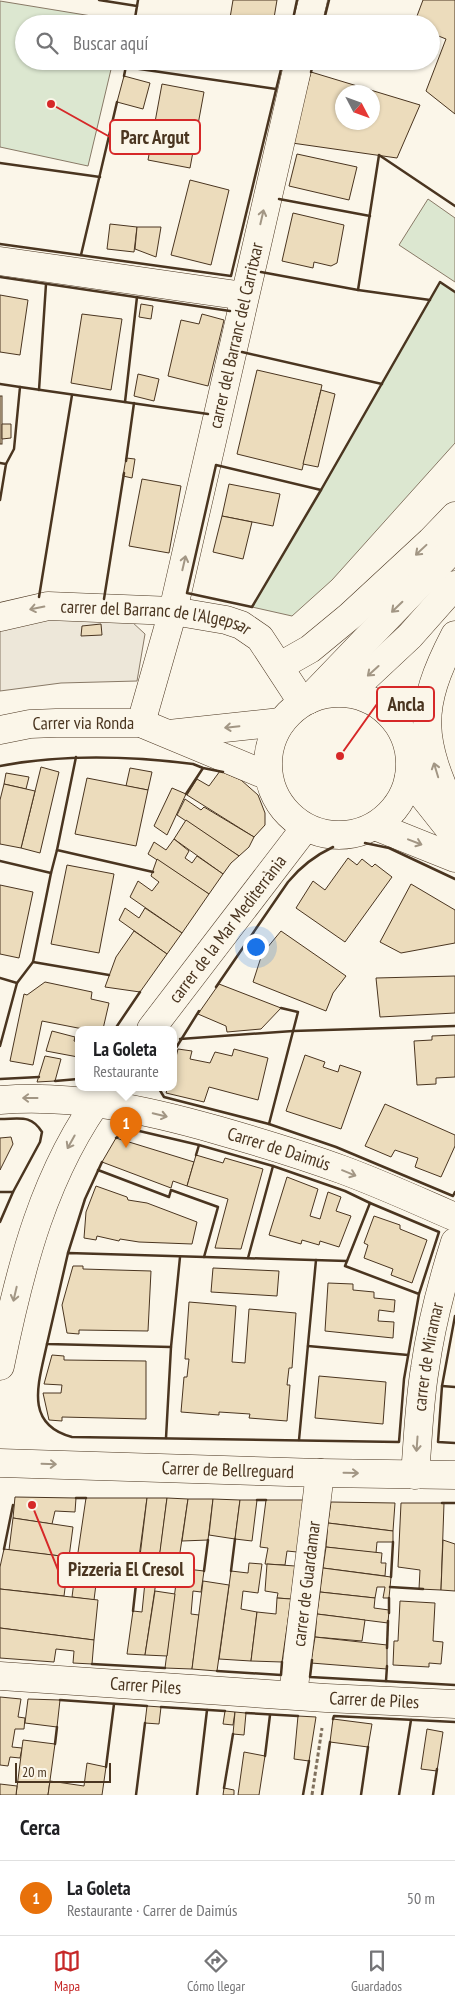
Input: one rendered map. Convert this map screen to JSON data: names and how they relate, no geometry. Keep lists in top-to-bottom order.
{
  "streets": {
    "street": [
      "carrer del Barranc del Carritxar",
      "carrer del Barranc de l'Algepsar",
      "Carrer via Ronda",
      "carrer de la Mar Mediterrània",
      "Carrer de Daimús",
      "carrer de Miramar",
      "Carrer de Bellreguard",
      "carrer de Guardamar",
      "Carrer Piles",
      "Carrer de Piles"
    ]
  },
  "crossings": [
    ["carrer del Barranc del Carritxar", "carrer del Barranc de l'Algepsar"],
    ["carrer del Barranc del Carritxar", "Carrer via Ronda"],
    ["carrer del Barranc de l'Algepsar", "Carrer via Ronda"],
    ["carrer del Barranc de l'Algepsar", "carrer de la Mar Mediterrània"],
    ["Carrer via Ronda", "carrer de la Mar Mediterrània"],
    ["carrer de Miramar", "Carrer de Bellreguard"],
    ["Carrer de Bellreguard", "carrer de Guardamar"],
    ["carrer de Guardamar", "Carrer Piles"],
    ["carrer de Guardamar", "Carrer de Piles"],
    ["Carrer Piles", "Carrer de Piles"]
  ],
  "one_way": [
    "carrer del Barranc del Carritxar",
    "carrer del Barranc de l'Algepsar",
    "carrer de Miramar",
    "Carrer de Bellreguard"
  ],
  "places": ["Parc Argut", "Ancla", "Pizzeria El Cresol"],
  "scale_bar": "20 m",
  "north": "bottom right",
  "page": {
    "search": "Buscar aquí",
    "popup": ["La Goleta", "Restaurante"],
    "pins": "1",
    "scale": "20 m",
    "heading": "Cerca",
    "list": [
      {
        "mark": "1",
        "name": "La Goleta",
        "note": "Restaurante · Carrer de Daimús",
        "value": "50 m"
      }
    ],
    "nav": ["Mapa", "Cómo llegar", "Guardados"]
  }
}
